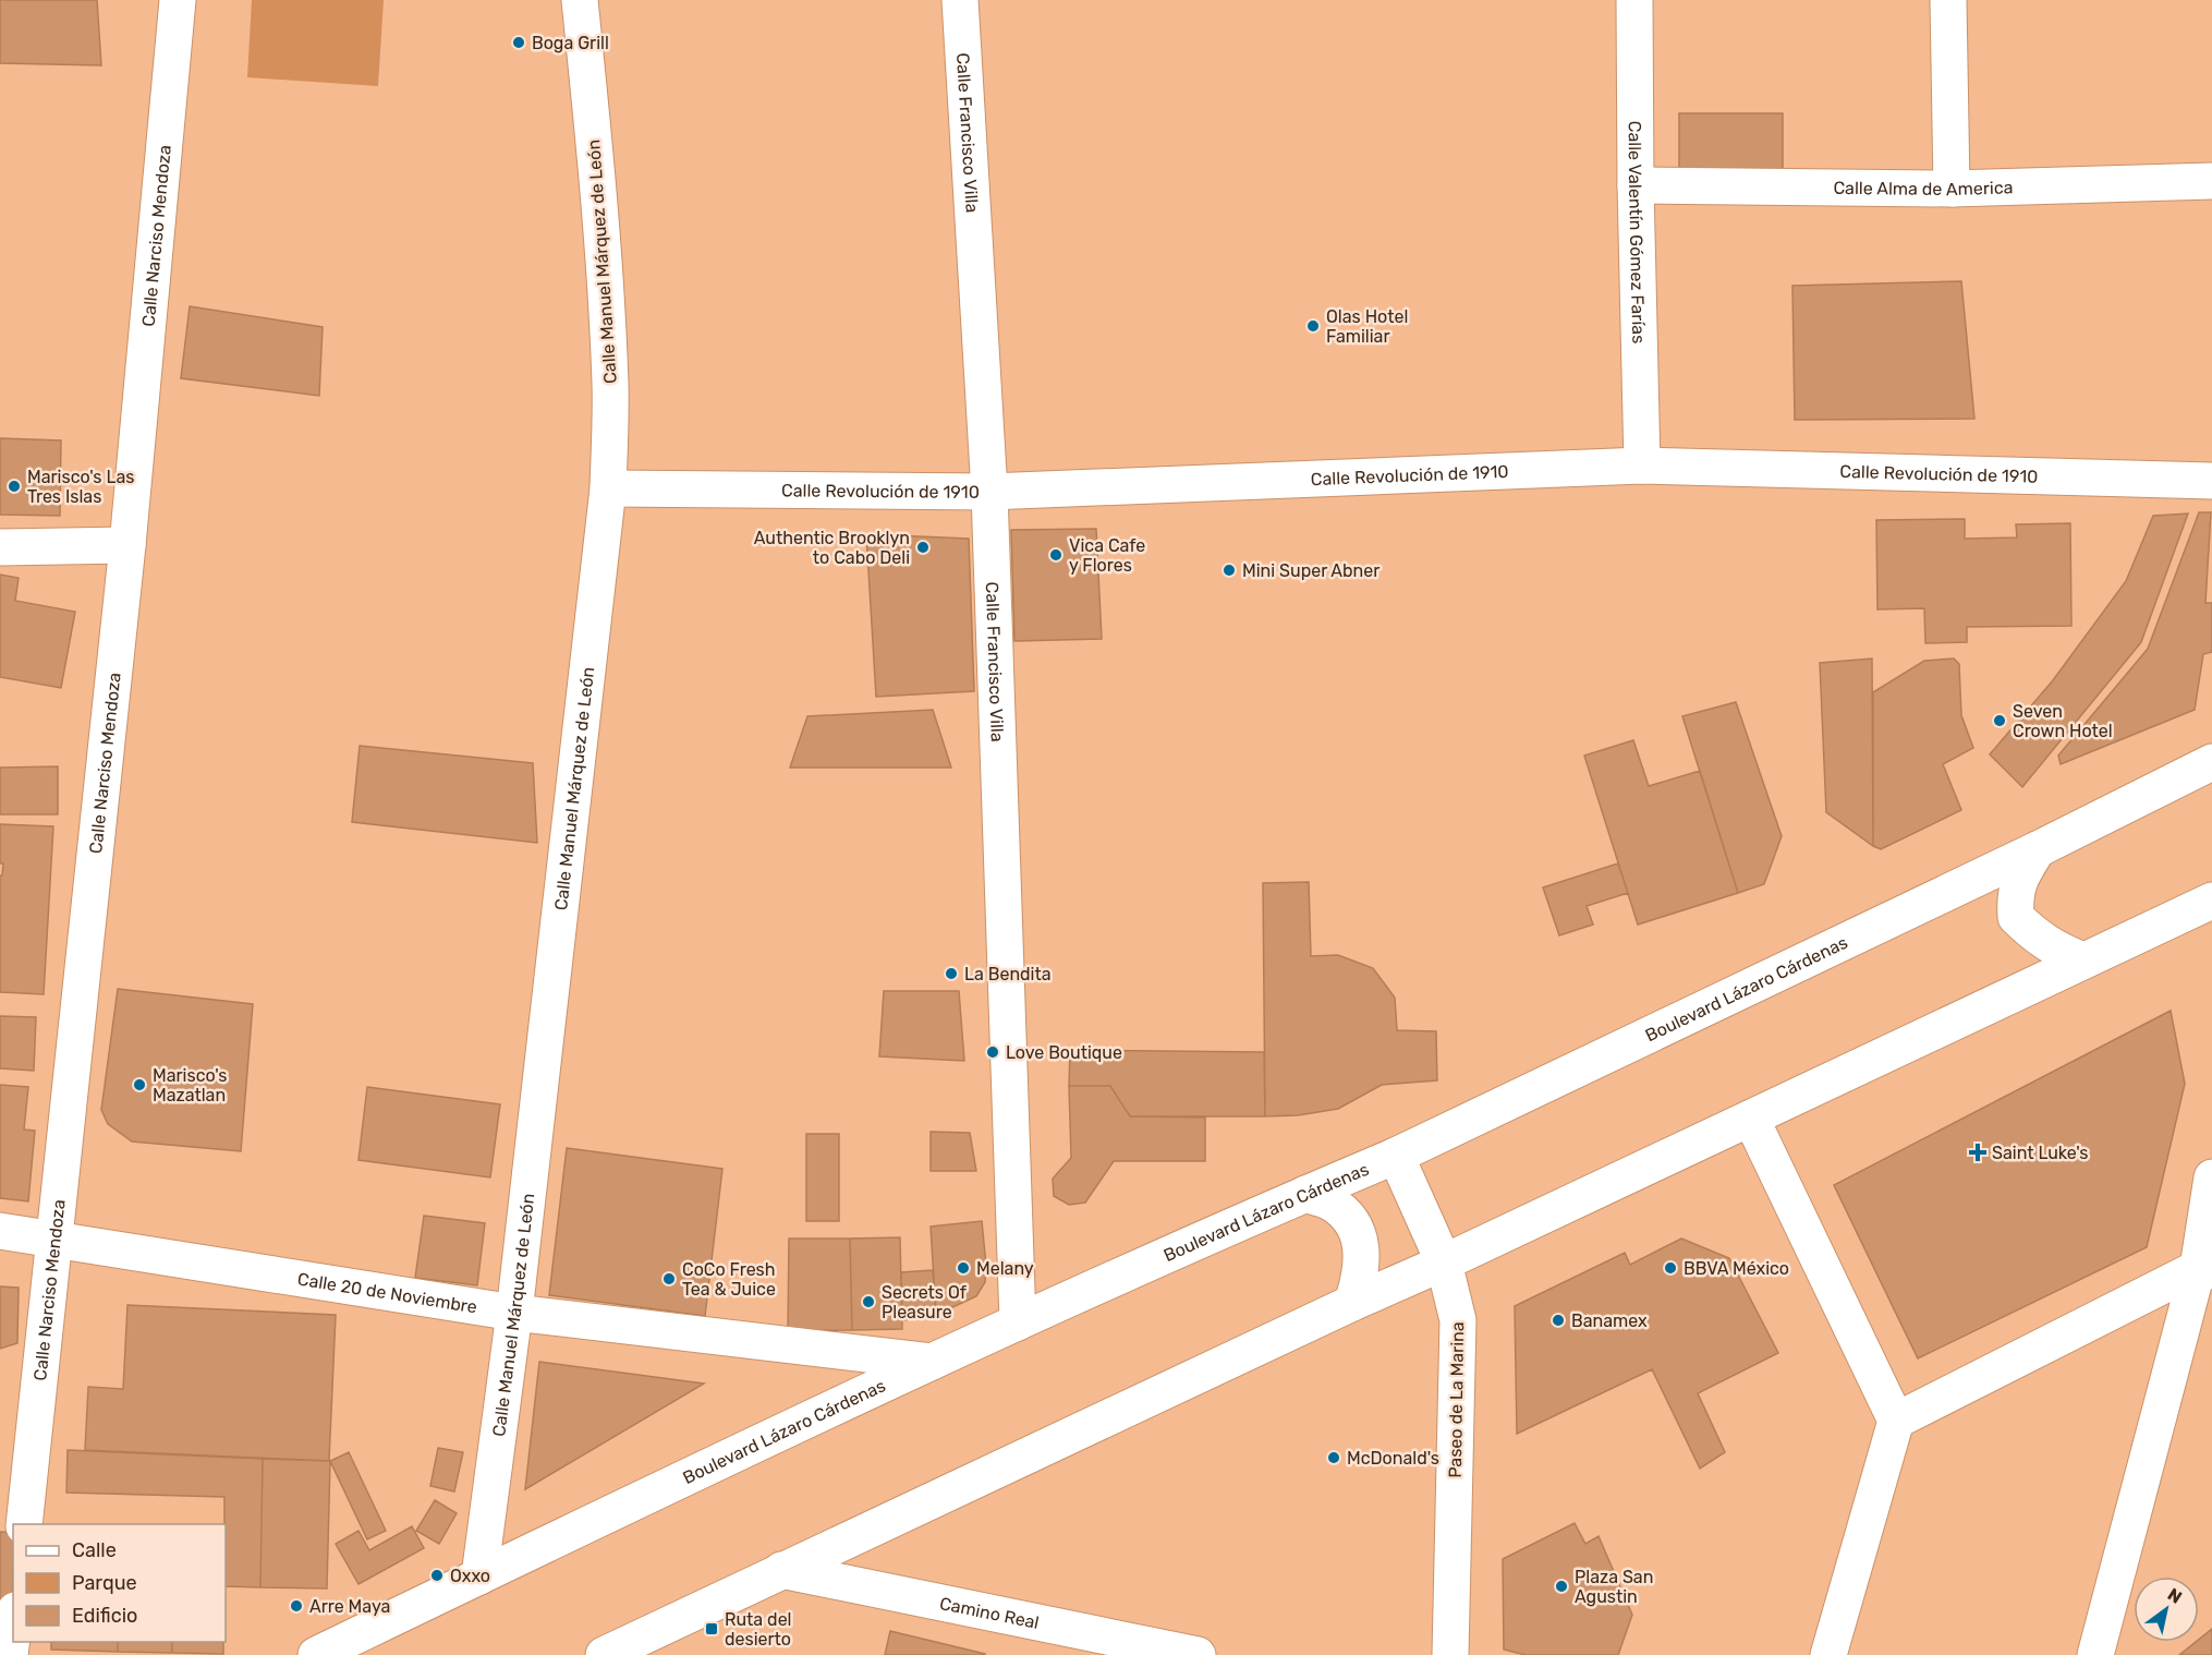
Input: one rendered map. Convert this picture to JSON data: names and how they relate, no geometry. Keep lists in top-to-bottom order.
{
  "streets": {
    "street": [
      "Calle Francisco Villa",
      "Calle Alma de America",
      "Calle Valentín Gómez Farías",
      "Calle Narciso Mendoza",
      "Calle Manuel Márquez de León",
      "Calle Revolución de 1910",
      "Boulevard Lázaro Cárdenas",
      "Calle 20 de Noviembre",
      "Paseo de La Marina",
      "Camino Real"
    ]
  },
  "crossings": [
    ["Calle Francisco Villa", "Calle Revolución de 1910"],
    ["Calle Francisco Villa", "Boulevard Lázaro Cárdenas"],
    ["Calle Alma de America", "Calle Valentín Gómez Farías"],
    ["Calle Valentín Gómez Farías", "Calle Revolución de 1910"],
    ["Calle Narciso Mendoza", "Calle 20 de Noviembre"],
    ["Calle Manuel Márquez de León", "Calle Revolución de 1910"],
    ["Calle Manuel Márquez de León", "Boulevard Lázaro Cárdenas"],
    ["Calle Manuel Márquez de León", "Calle 20 de Noviembre"],
    ["Boulevard Lázaro Cárdenas", "Calle 20 de Noviembre"],
    ["Boulevard Lázaro Cárdenas", "Paseo de La Marina"]
  ],
  "places": {
    "other": [
      "Boga Grill",
      "Olas Hotel Familiar",
      "Marisco's Las Tres Islas",
      "Authentic Brooklyn to Cabo Deli",
      "Vica Cafe y Flores",
      "Mini Super Abner",
      "Seven Crown Hotel",
      "La Bendita",
      "Love Boutique",
      "Marisco's Mazatlan",
      "Melany",
      "BBVA México",
      "CoCo Fresh Tea & Juice",
      "Secrets Of Pleasure",
      "Banamex",
      "McDonald's",
      "Oxxo",
      "Plaza San Agustin",
      "Arre Maya"
    ],
    "health": ["Saint Luke's"],
    "transit": ["Ruta del desierto"]
  },
  "legend": ["Calle", "Parque", "Edificio"],
  "north": "top right"
}
